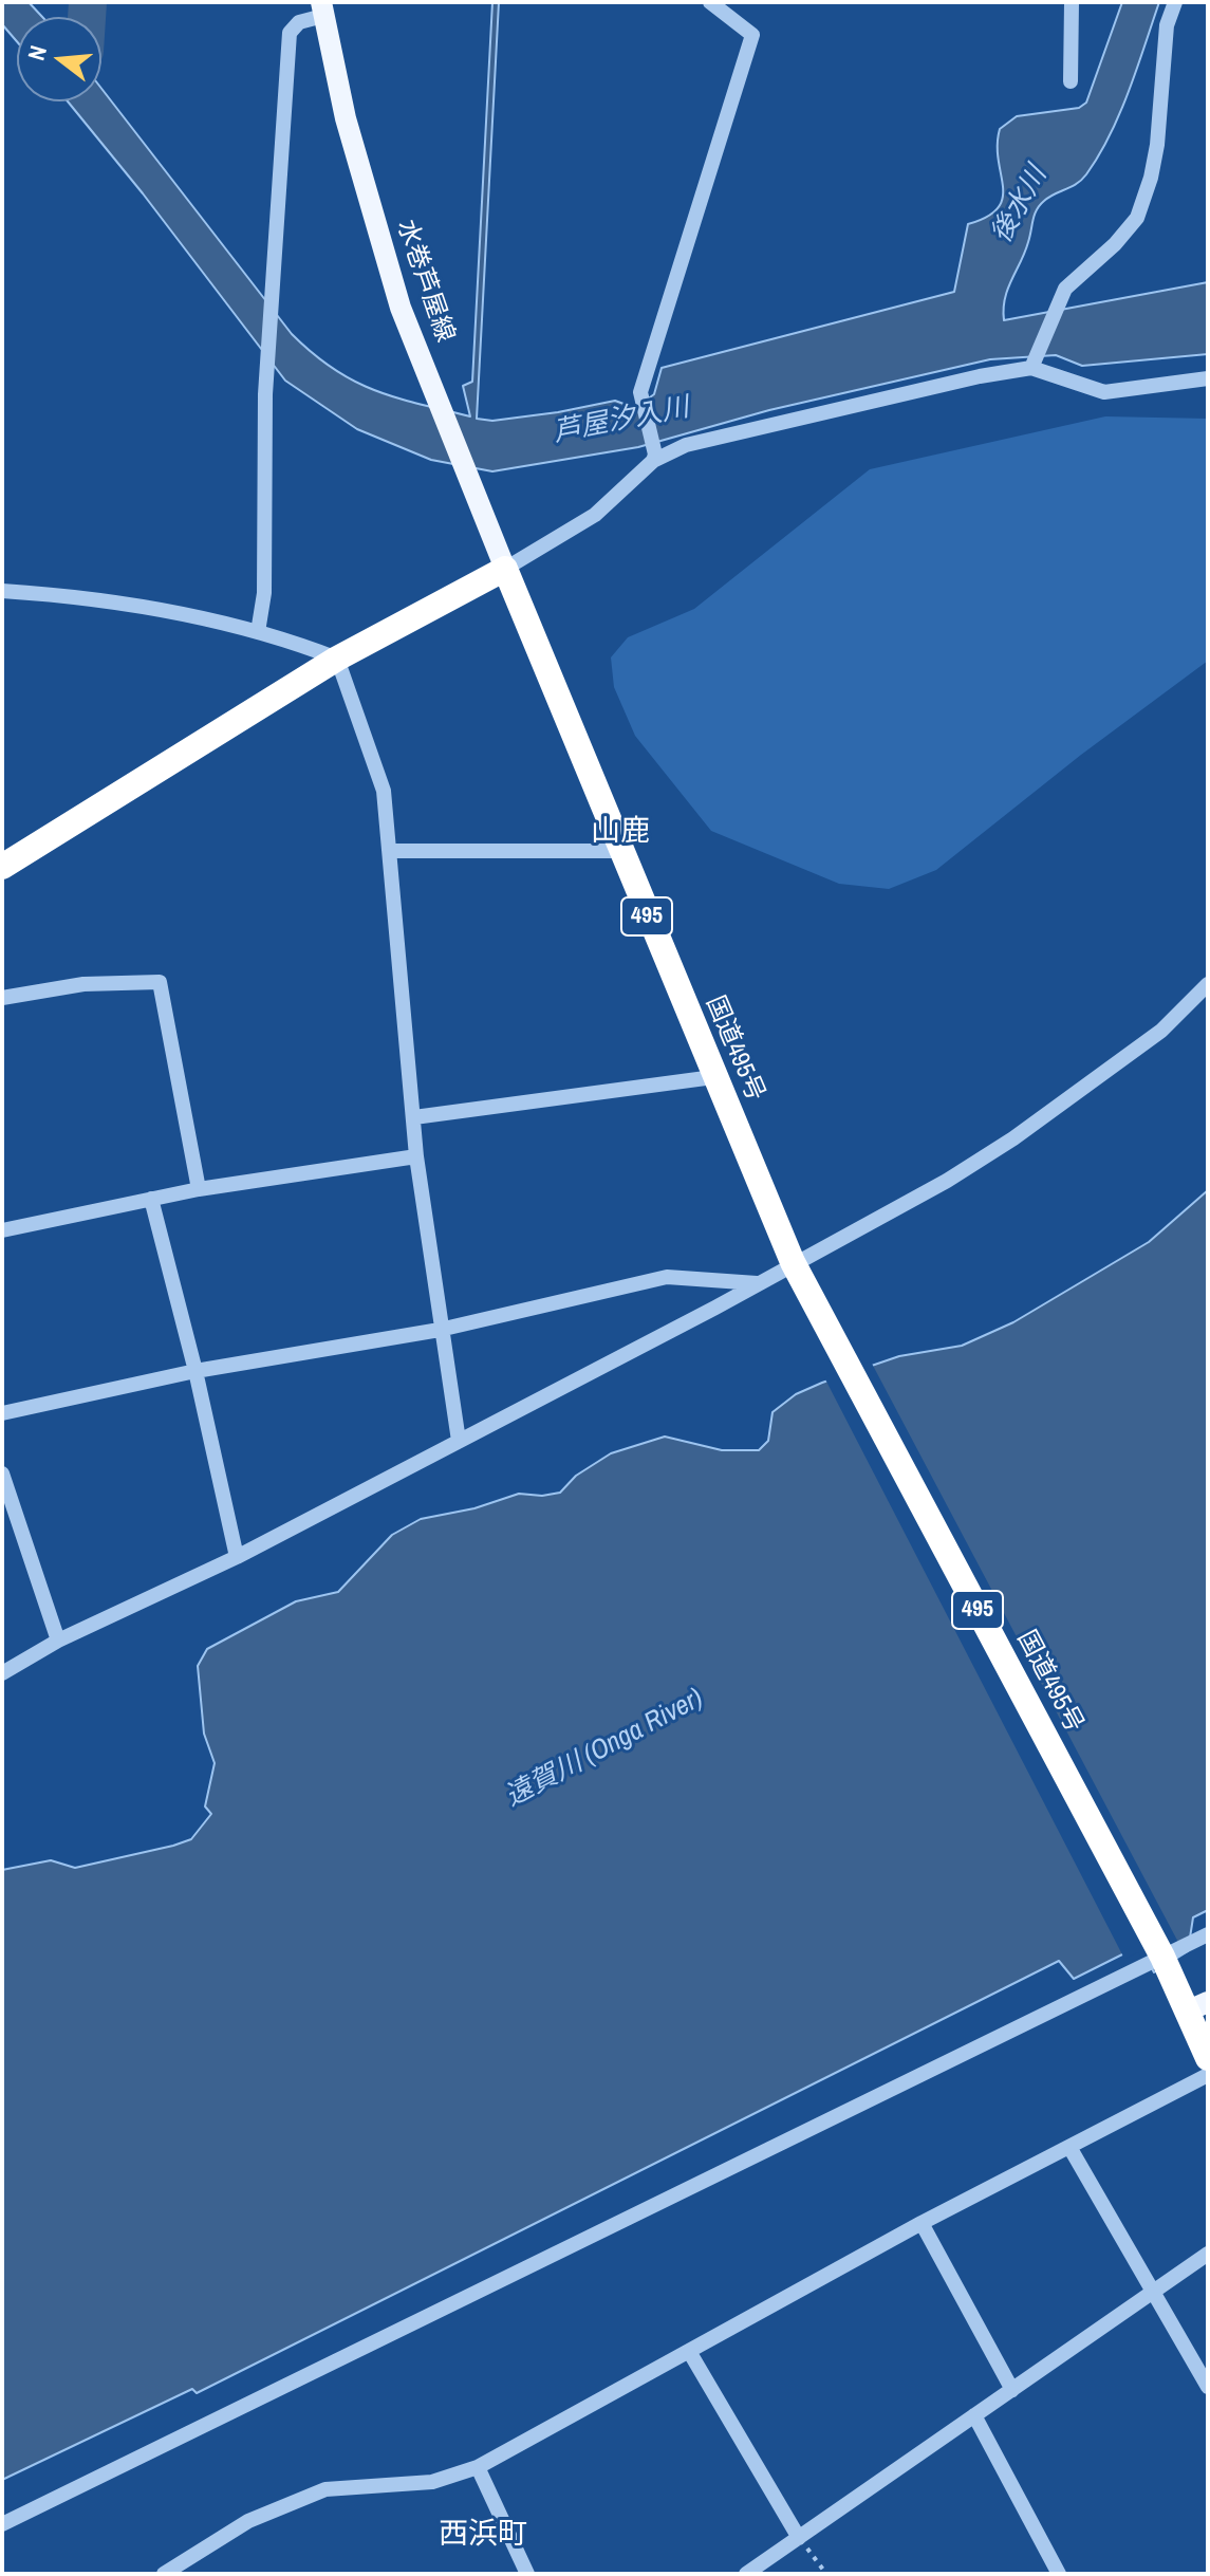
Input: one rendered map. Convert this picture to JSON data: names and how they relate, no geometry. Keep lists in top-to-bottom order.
{
  "streets": {
    "highway": ["495", "国道495号"],
    "main road": ["水巻芦屋線"]
  },
  "crossings": [
    ["水巻芦屋線", "国道495号"]
  ],
  "districts": ["山鹿", "西浜町"],
  "water": ["後水川", "芦屋汐入川", "遠賀川 (Onga River)"],
  "north": "left"
}
